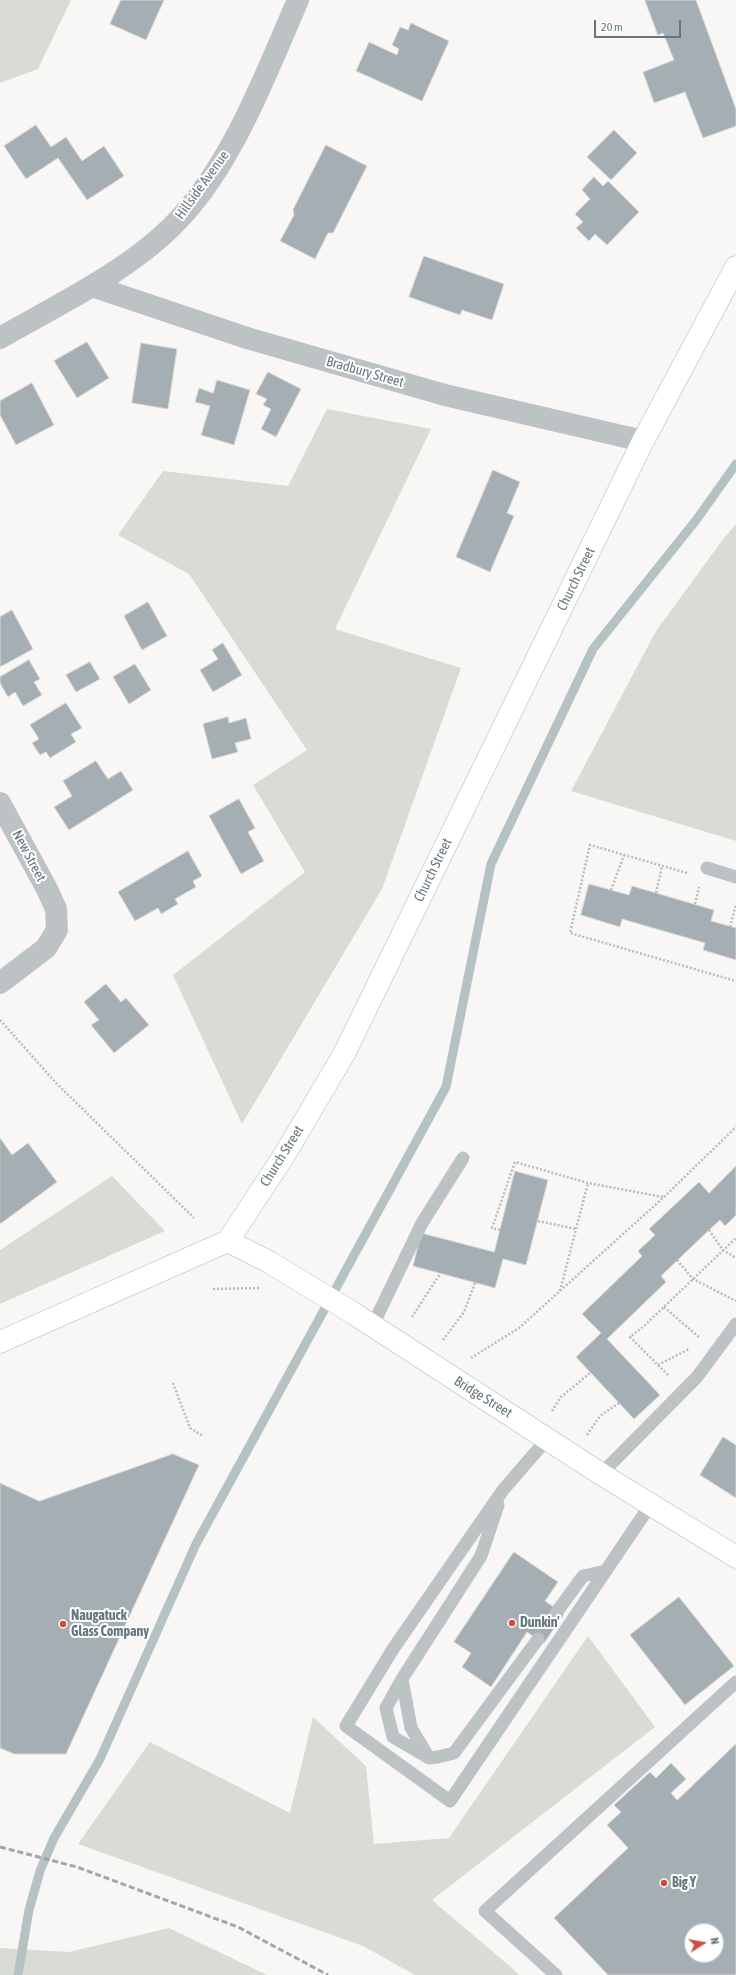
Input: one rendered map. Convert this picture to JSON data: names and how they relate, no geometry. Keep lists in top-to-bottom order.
{
  "streets": {
    "main road": ["Church Street", "Bridge Street"],
    "street": ["Hillside Avenue", "Bradbury Street", "New Street"]
  },
  "crossings": [
    ["Hillside Avenue", "Bradbury Street"],
    ["Bradbury Street", "Church Street"],
    ["Church Street", "Bridge Street"]
  ],
  "places": ["Dunkin'", "Naugatuck Glass Company", "Big Y"],
  "scale_bar": "20 m",
  "north": "right"
}
